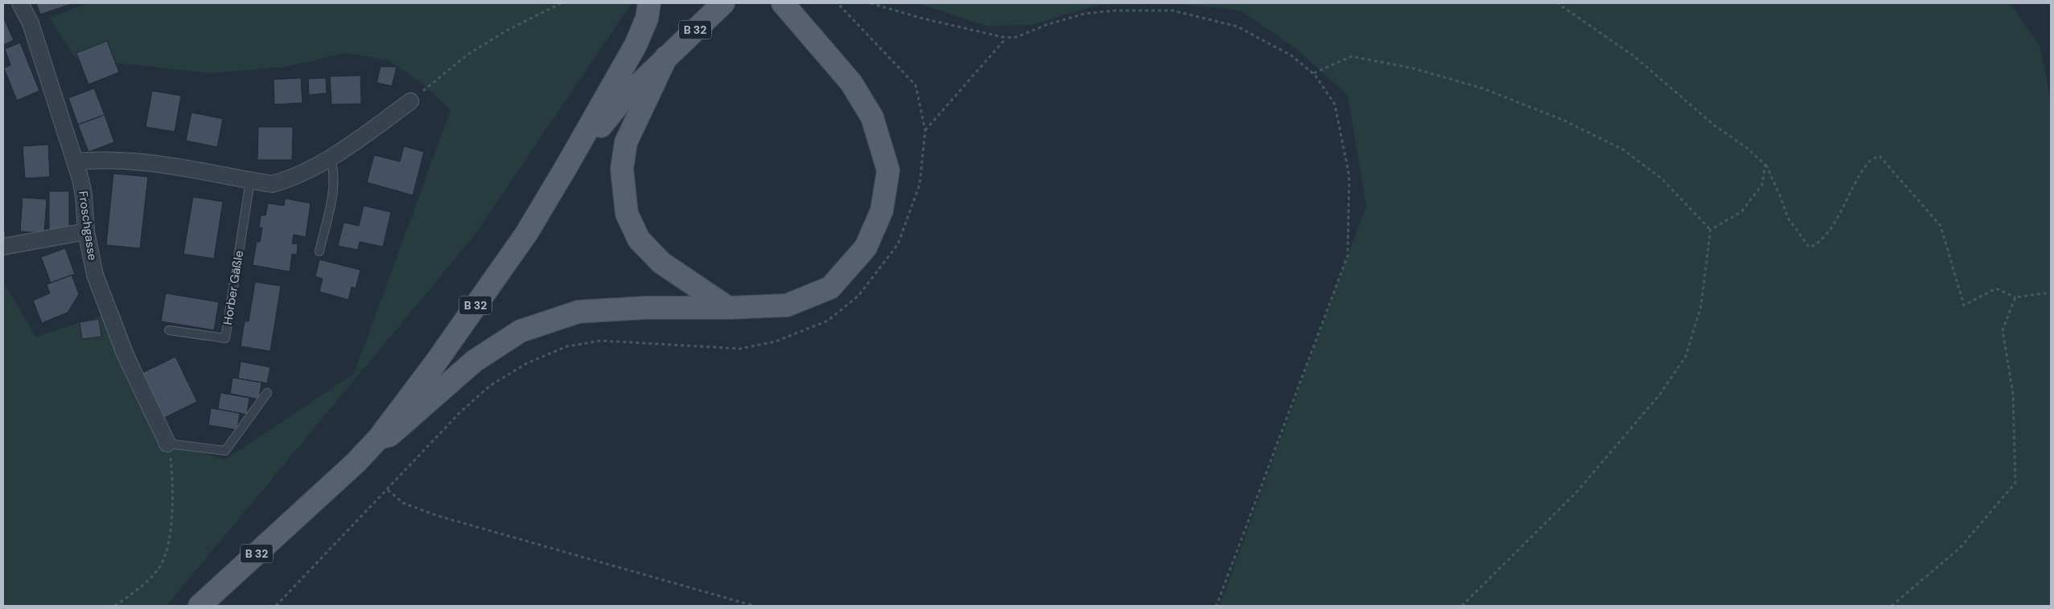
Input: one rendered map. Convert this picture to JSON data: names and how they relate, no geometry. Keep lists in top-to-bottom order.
{
  "streets": {
    "main road": ["B 32"],
    "street": ["Froschgasse"],
    "lane": ["Horber Gäßle"]
  }
}
